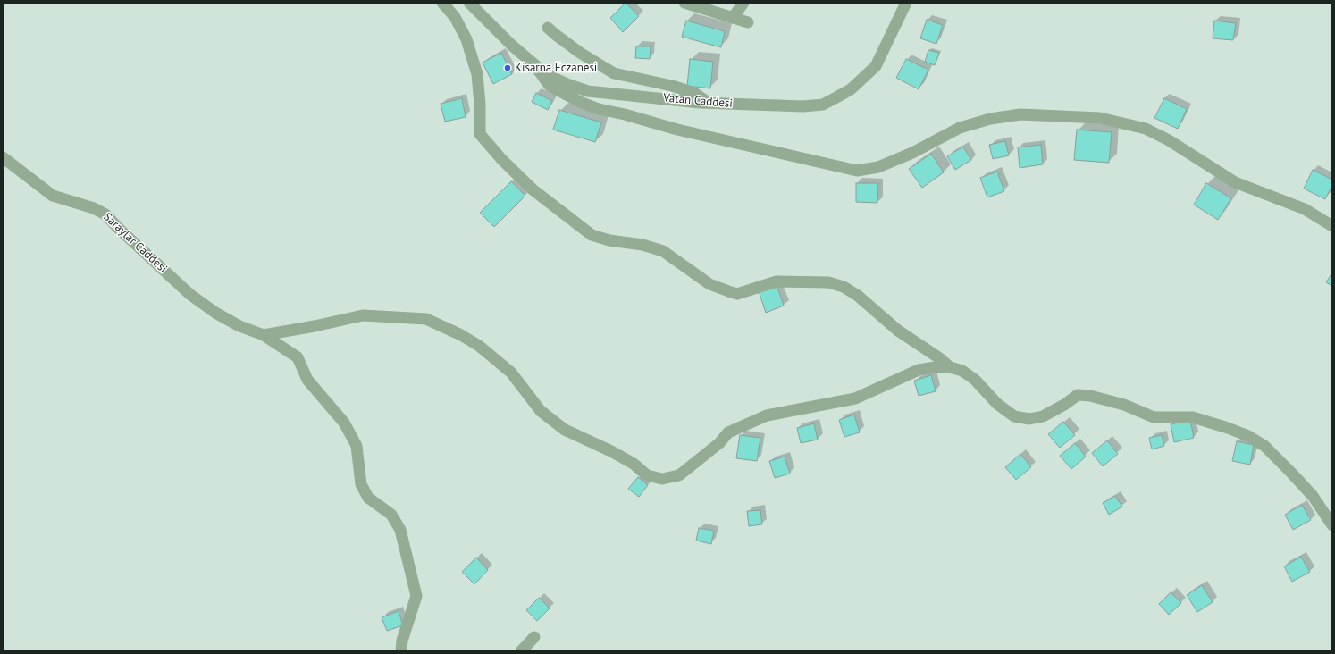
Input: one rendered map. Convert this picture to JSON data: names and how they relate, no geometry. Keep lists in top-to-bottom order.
{
  "streets": {
    "street": ["Vatan Caddesi", "Saraylar Caddesi"]
  },
  "places": ["Kisarna Eczanesi"]
}
